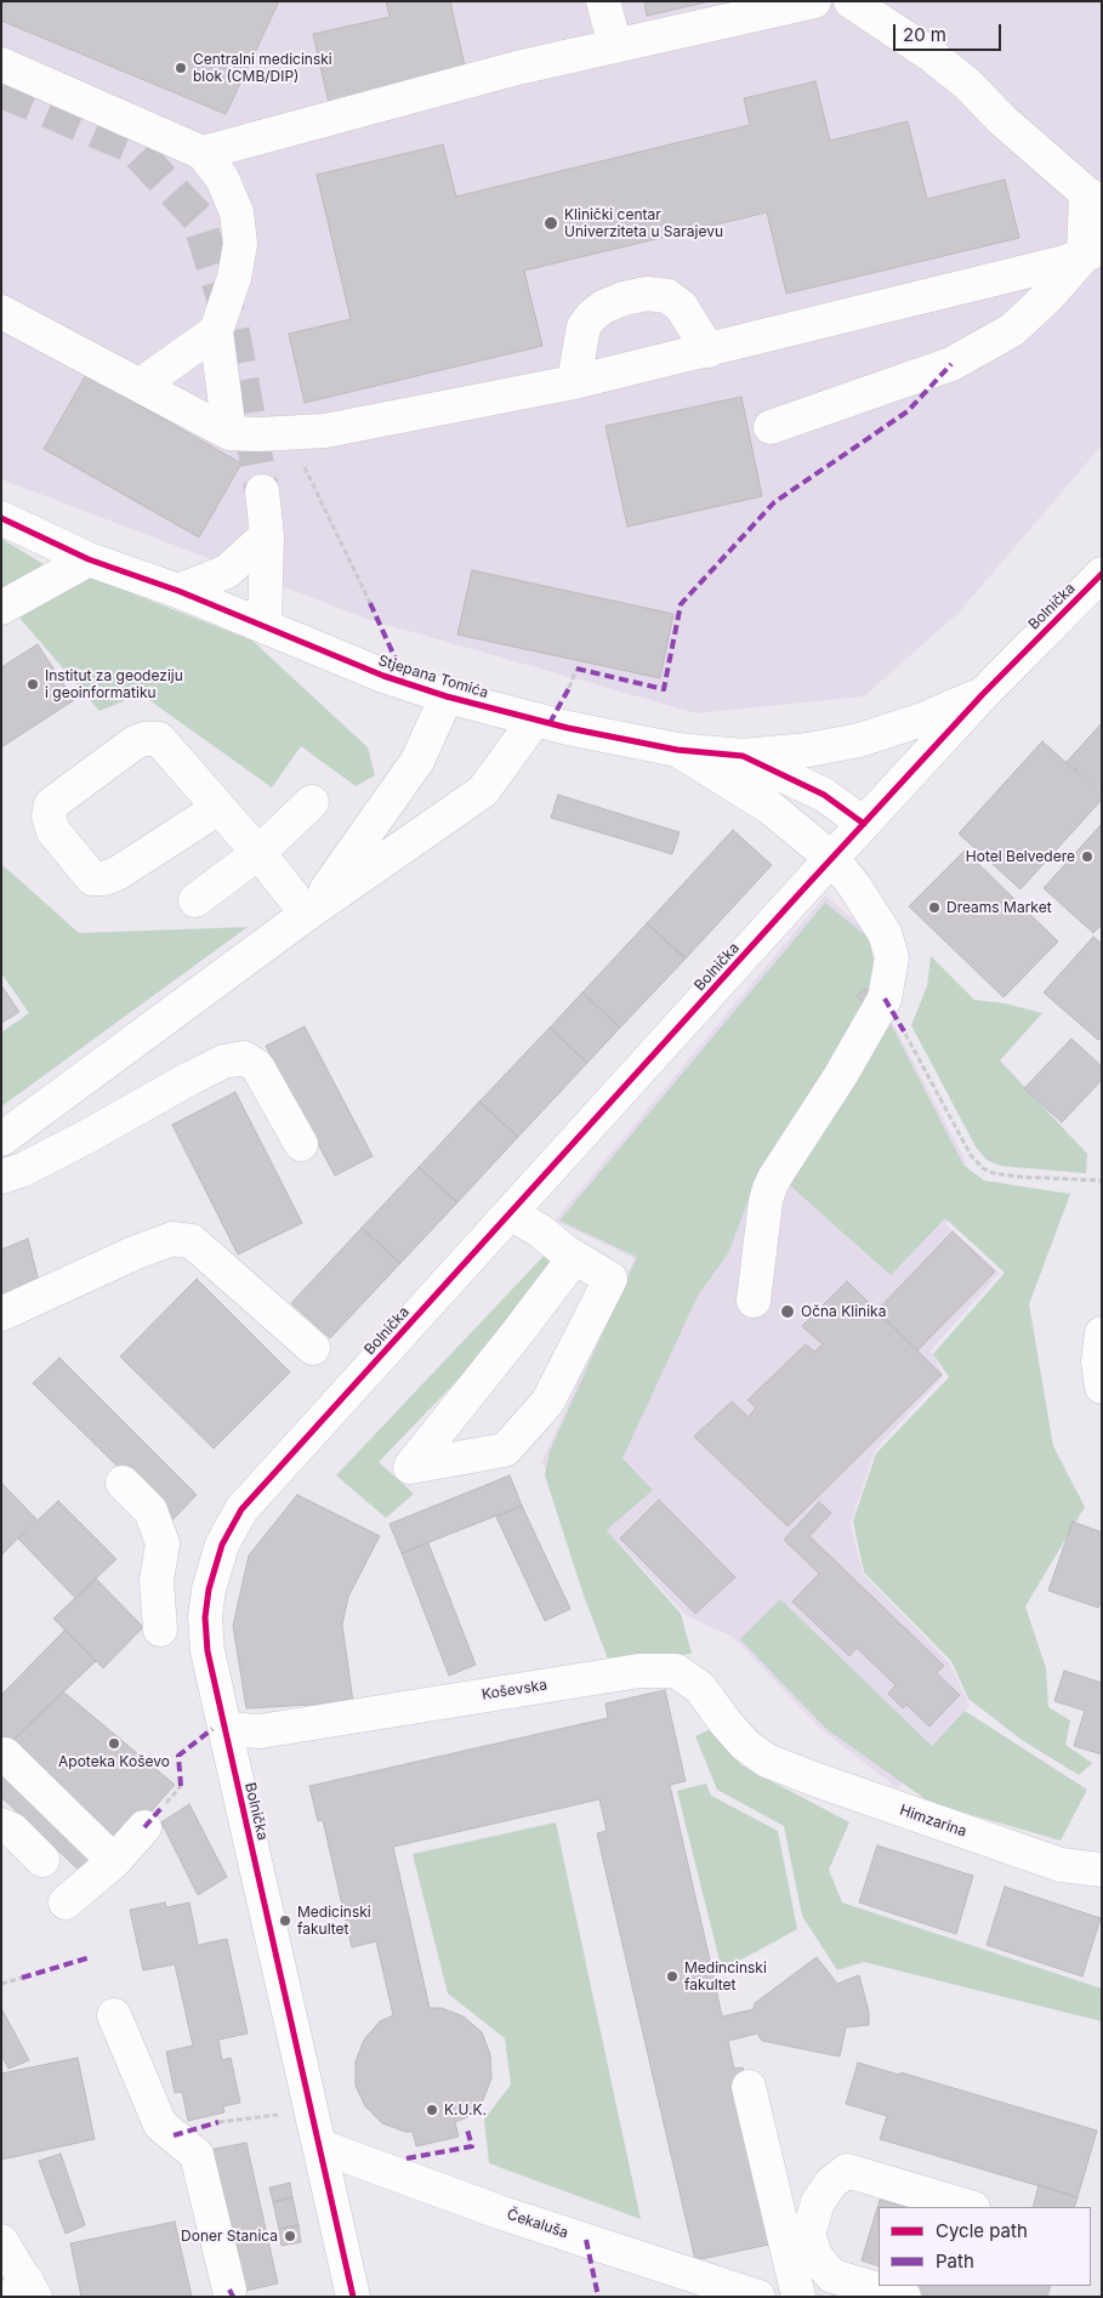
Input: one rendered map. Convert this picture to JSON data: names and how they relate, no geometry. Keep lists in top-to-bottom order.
{
  "streets": {
    "street": [
      "Bolnička",
      "Stjepana Tomića",
      "Koševska",
      "Himzarina",
      "Čekaluša"
    ]
  },
  "crossings": [
    ["Bolnička", "Stjepana Tomića"],
    ["Bolnička", "Koševska"],
    ["Bolnička", "Čekaluša"],
    ["Koševska", "Himzarina"]
  ],
  "places": [
    "Centralni medicinski blok (CMB/DIP)",
    "Klinički centar Univerziteta u Sarajevu",
    "Institut za geodeziju i geoinformatiku",
    "Hotel Belvedere",
    "Dreams Market",
    "Očna Klinika",
    "Apoteka Koševo",
    "Medicinski fakultet",
    "Medincinski fakultet",
    "K.U.K.",
    "Doner Stanica"
  ],
  "legend": ["Cycle path", "Path"],
  "scale_bar": "20 m"
}
